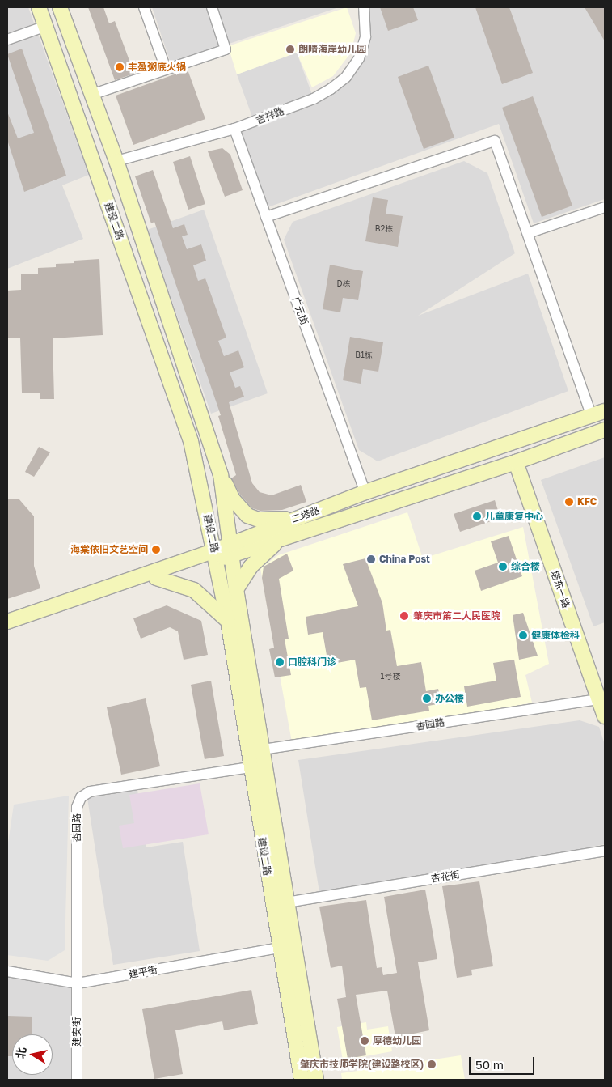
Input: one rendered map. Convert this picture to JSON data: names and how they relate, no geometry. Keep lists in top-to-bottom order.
{
  "streets": {
    "main road": ["建设二路", "二塔路", "塔东一路"],
    "street": [
      "吉祥路",
      "广元街",
      "杏园路",
      "杏花街",
      "建平街",
      "建安街"
    ]
  },
  "crossings": [
    ["吉祥路", "建设二路"],
    ["吉祥路", "广元街"],
    ["建设二路", "二塔路"],
    ["建设二路", "杏园路"],
    ["建设二路", "杏花街"],
    ["建设二路", "建平街"],
    ["广元街", "二塔路"],
    ["二塔路", "塔东一路"],
    ["塔东一路", "杏园路"],
    ["杏园路", "建平街"],
    ["杏园路", "建安街"],
    ["建平街", "建安街"]
  ],
  "places": [
    "朗晴海岸幼儿园",
    "丰盈粥底火锅",
    "KFC",
    "儿童康复中心",
    "海棠依旧文艺空间",
    "China Post",
    "综合楼",
    "肇庆市第二人民医院",
    "健康体检科",
    "口腔科门诊",
    "办公楼",
    "厚德幼儿园",
    "肇庆市技师学院(建设路校区)"
  ],
  "house_numbers": [
    "B2栋",
    "D栋",
    "B1栋",
    "1号楼"
  ],
  "scale_bar": "50 m",
  "north": "left"
}
